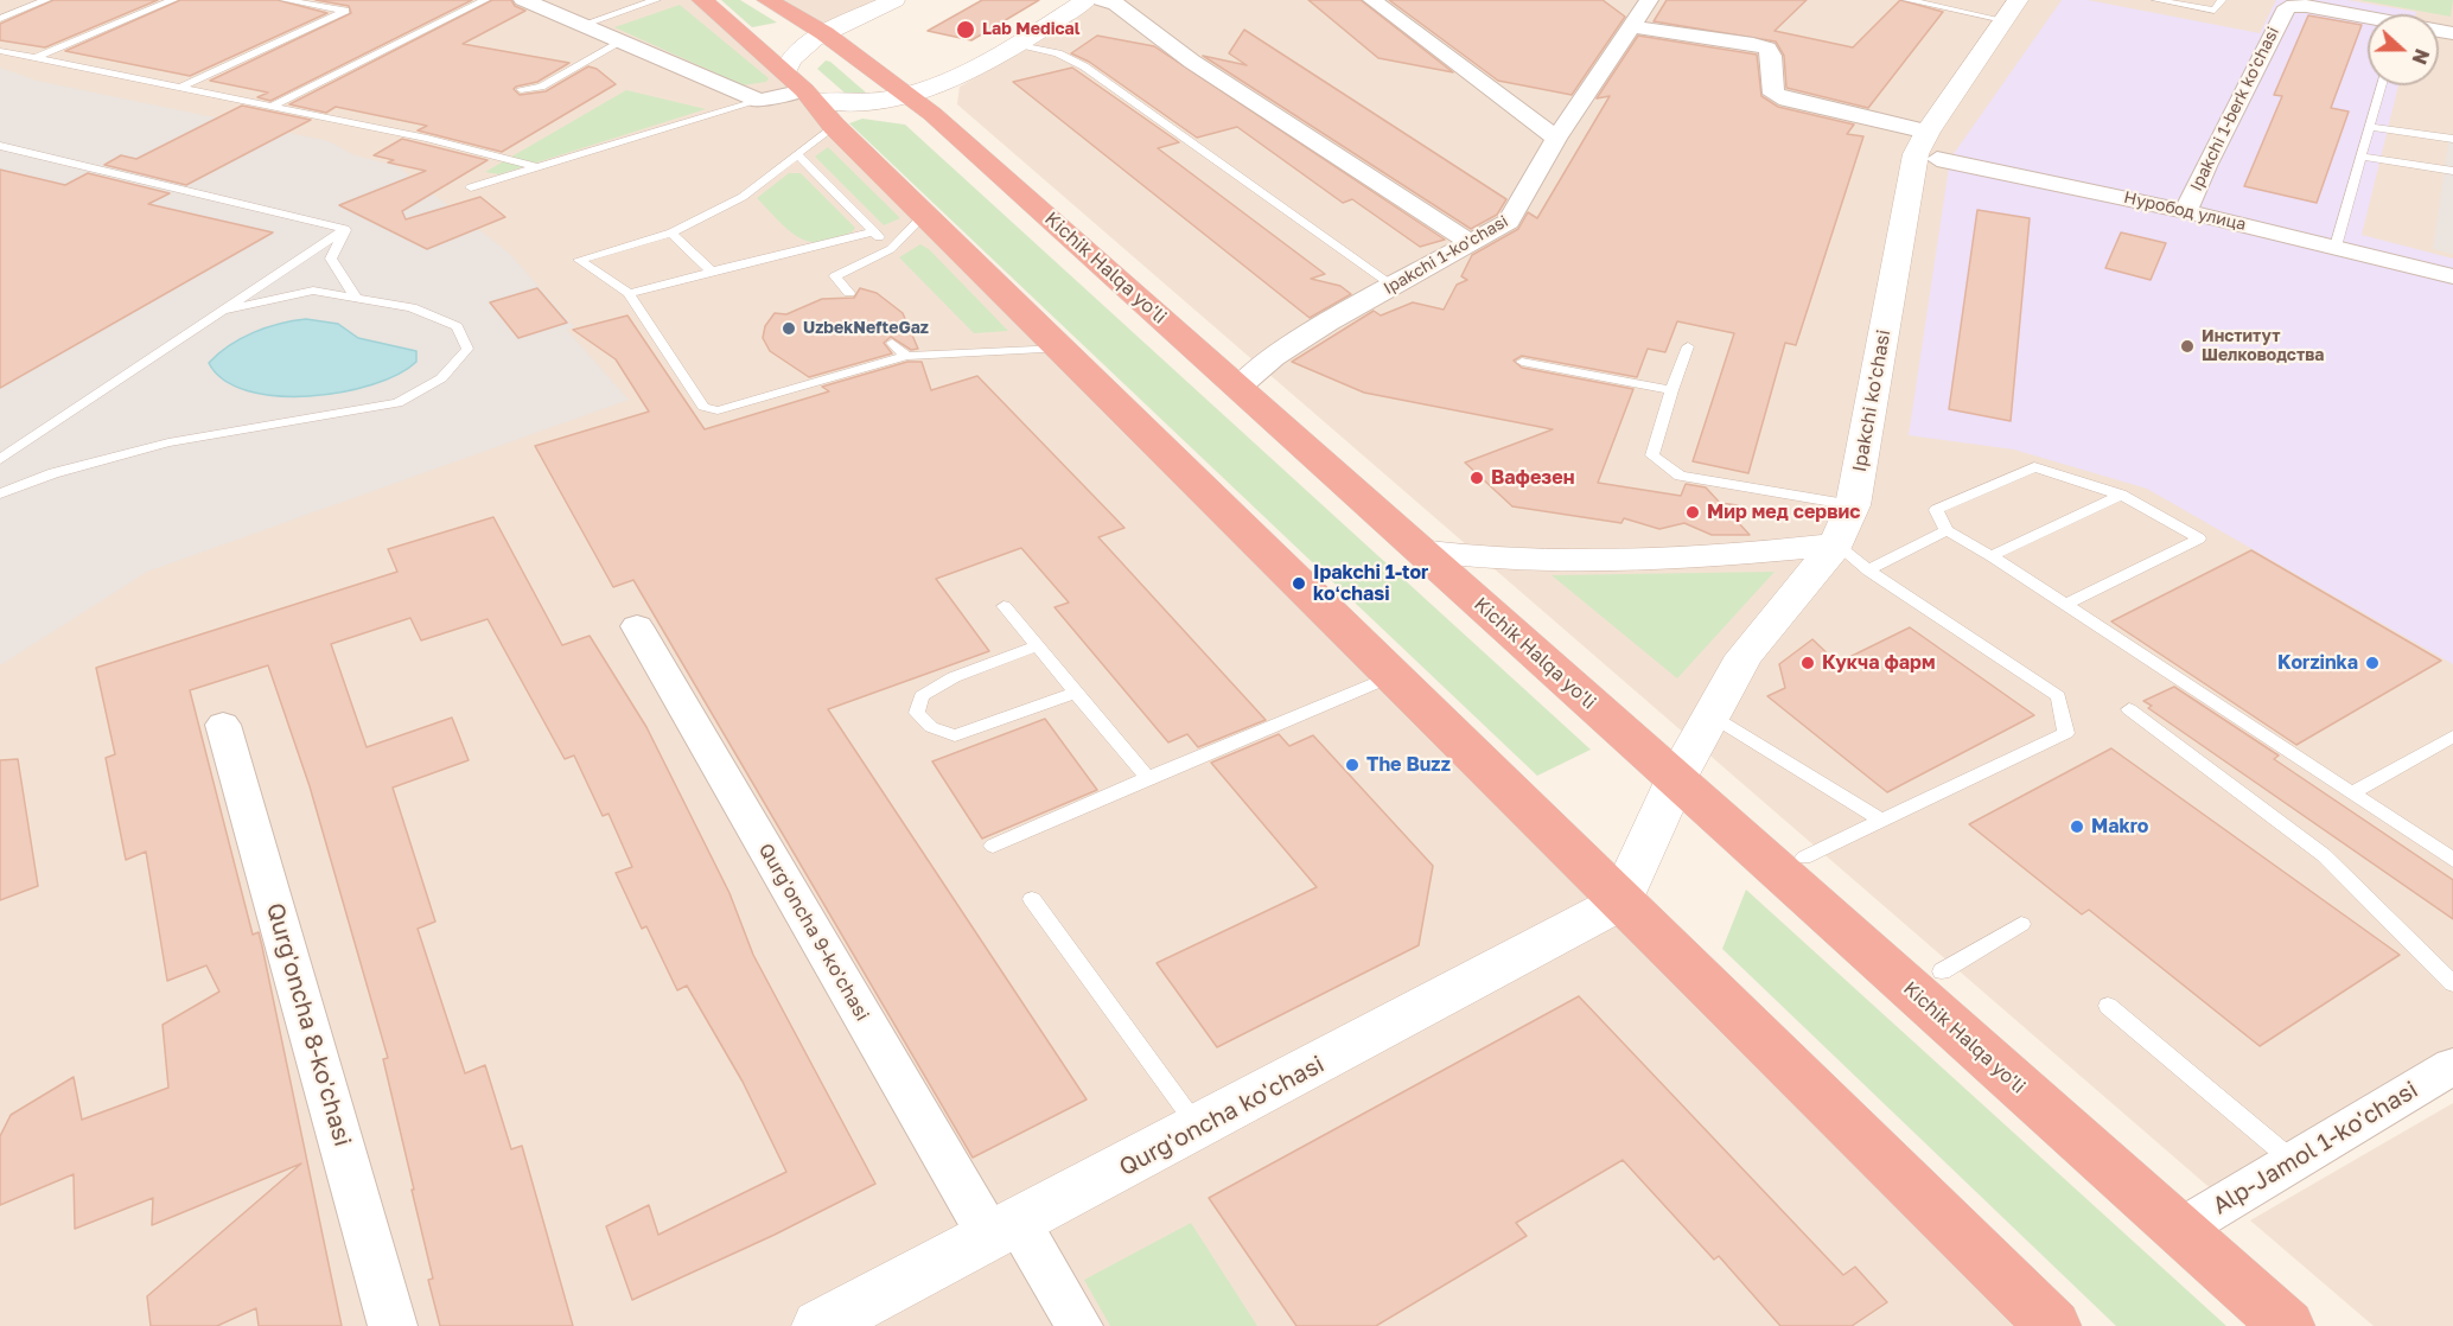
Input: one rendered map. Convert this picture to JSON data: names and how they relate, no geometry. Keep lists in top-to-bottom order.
{
  "streets": {
    "highway": ["Kichik Halqa yo'li"],
    "main road": ["Ipakchi ko'chasi", "Qurg'oncha ko'chasi"],
    "street": [
      "Ipakchi 1-berk ko'chasi",
      "Нуробод улица",
      "Ipakchi 1-ko'chasi",
      "Qurg'oncha 9-ko'chasi",
      "Qurg'oncha 8-ko'chasi",
      "Alp-Jamol 1-ko'chasi"
    ]
  },
  "crossings": [
    ["Ipakchi 1-berk ko'chasi", "Нуробод улица"],
    ["Нуробод улица", "Ipakchi 1-ko'chasi"],
    ["Нуробод улица", "Ipakchi ko'chasi"],
    ["Ipakchi 1-ko'chasi", "Kichik Halqa yo'li"],
    ["Kichik Halqa yo'li", "Ipakchi ko'chasi"],
    ["Kichik Halqa yo'li", "Alp-Jamol 1-ko'chasi"],
    ["Ipakchi ko'chasi", "Qurg'oncha ko'chasi"],
    ["Qurg'oncha 9-ko'chasi", "Qurg'oncha ko'chasi"]
  ],
  "places": [
    "Lab Medical",
    "UzbekNefteGaz",
    "Институт Шелководства",
    "Вафезен",
    "Мир мед сервис",
    "Ipakchi 1-tor koʻchasi",
    "Кукча фарм",
    "Korzinka",
    "The Buzz",
    "Makro"
  ],
  "north": "right"
}
